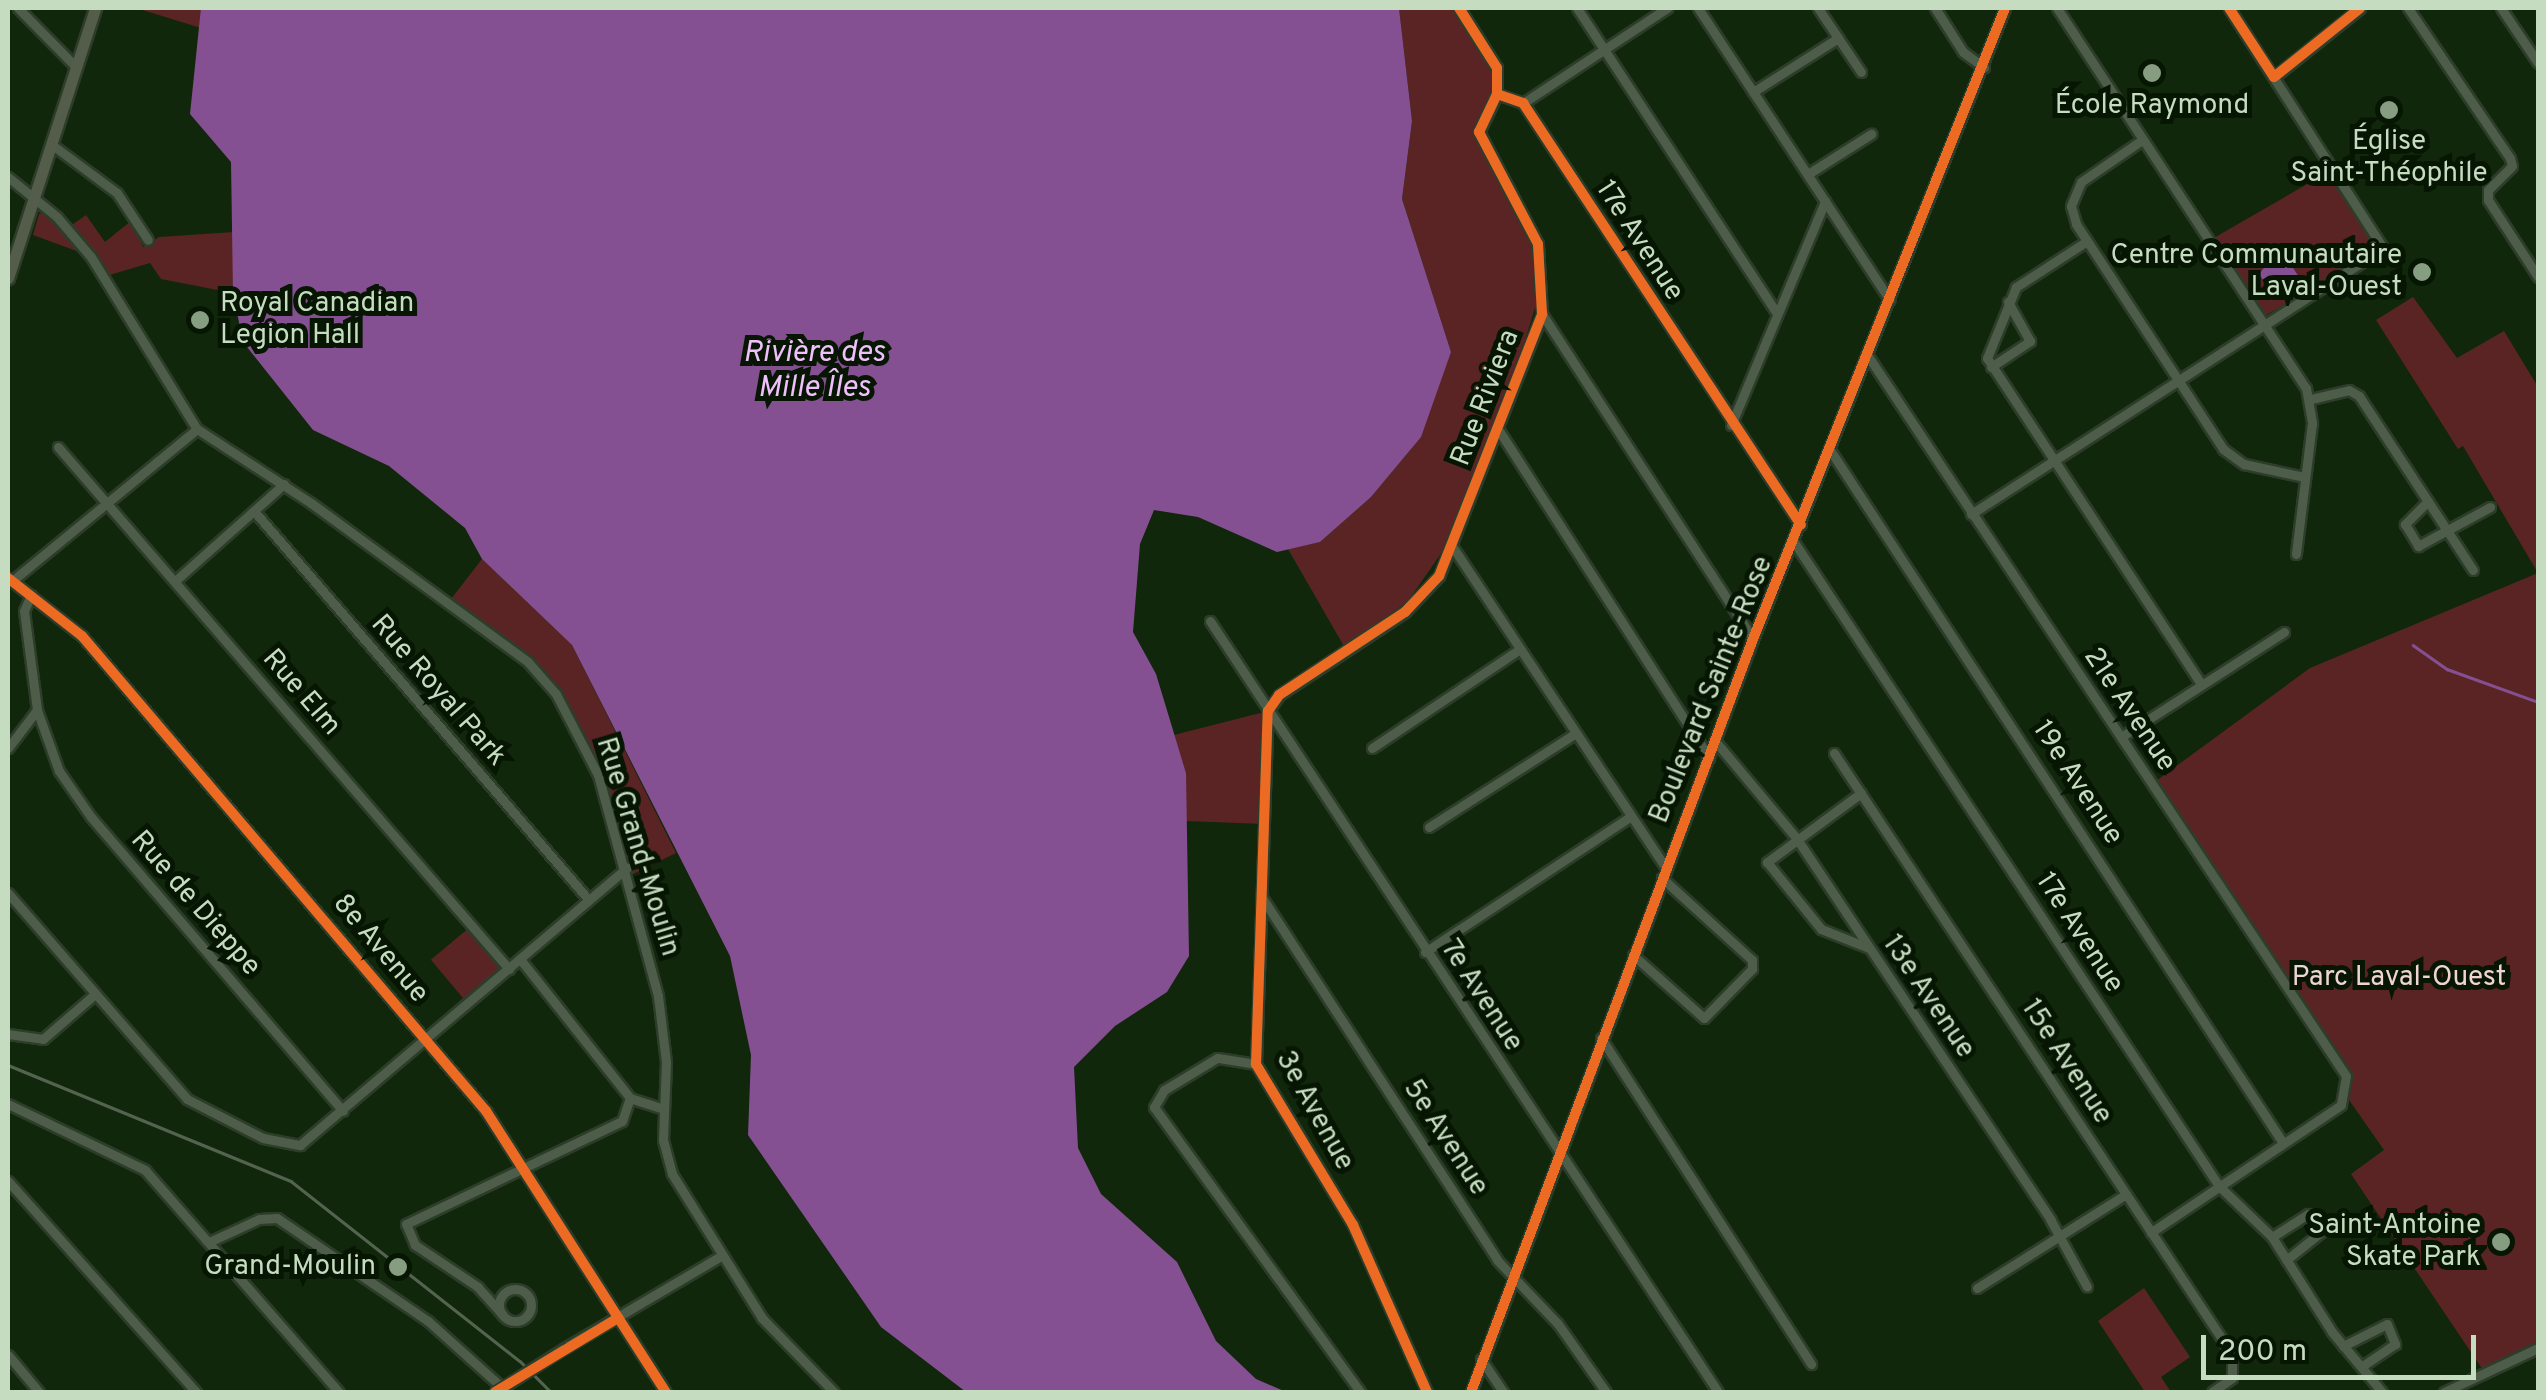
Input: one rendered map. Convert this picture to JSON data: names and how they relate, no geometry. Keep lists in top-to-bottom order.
{
  "streets": {
    "street": [
      "17e Avenue",
      "Rue Riviera",
      "Boulevard Sainte-Rose",
      "Rue Royal Park",
      "Rue Elm",
      "21e Avenue",
      "19e Avenue",
      "Rue Grand-Moulin",
      "Rue de Dieppe",
      "8e Avenue",
      "7e Avenue",
      "13e Avenue",
      "15e Avenue",
      "3e Avenue",
      "5e Avenue"
    ]
  },
  "crossings": [
    ["17e Avenue", "Boulevard Sainte-Rose"],
    ["Rue Riviera", "7e Avenue"],
    ["Rue Riviera", "3e Avenue"],
    ["Boulevard Sainte-Rose", "21e Avenue"],
    ["Boulevard Sainte-Rose", "19e Avenue"],
    ["Boulevard Sainte-Rose", "7e Avenue"],
    ["Boulevard Sainte-Rose", "13e Avenue"],
    ["Boulevard Sainte-Rose", "5e Avenue"],
    ["21e Avenue", "19e Avenue"],
    ["Rue de Dieppe", "8e Avenue"],
    ["7e Avenue", "3e Avenue"],
    ["3e Avenue", "5e Avenue"]
  ],
  "water": ["Rivière des Mille Îles"],
  "parks": ["Parc Laval-Ouest"],
  "places": [
    "École Raymond",
    "Église Saint-Théophile",
    "Centre Communautaire Laval-Ouest",
    "Royal Canadian Legion Hall",
    "Saint-Antoine Skate Park",
    "Grand-Moulin"
  ],
  "scale_bar": "200 m"
}
